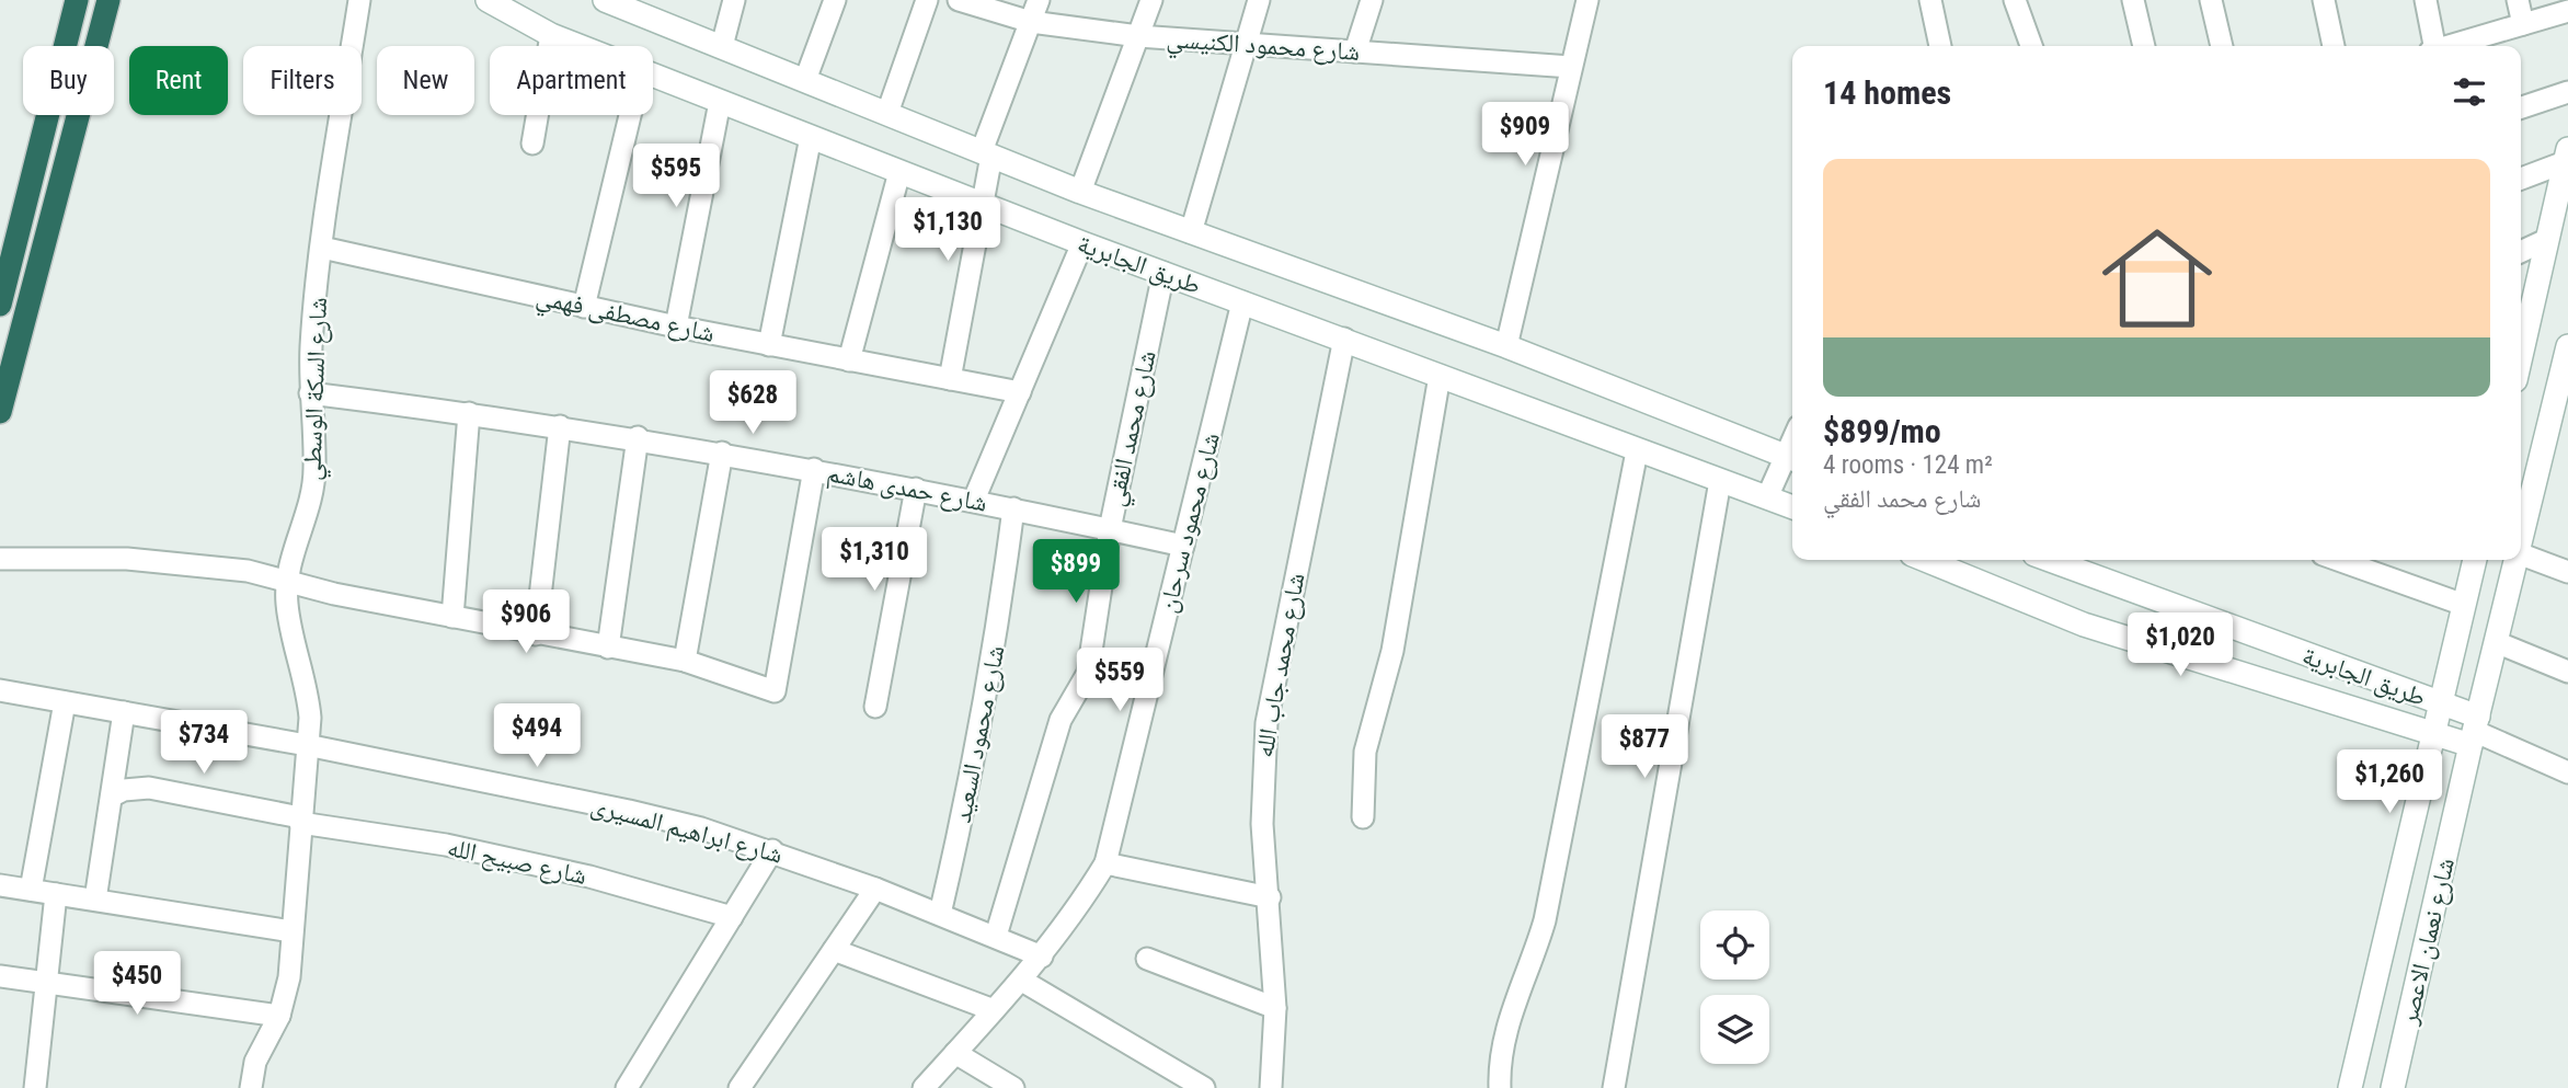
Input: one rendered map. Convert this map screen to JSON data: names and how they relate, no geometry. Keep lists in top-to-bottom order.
{
  "streets": {
    "street": [
      "شارع محمود الكنيسي",
      "طريق الجابرية",
      "شارع مصطفى فهمي",
      "شارع السكة الوسطي",
      "شارع محمد الفقي",
      "شارع حمدى هاشم",
      "شارع محمود سرحان",
      "شارع محمد جاب الله",
      "شارع محمود السعيد",
      "شارع ابراهيم المسيرى",
      "شارع صبيح الله",
      "شارع نعمان الاعصر"
    ]
  },
  "crossings": [
    ["طريق الجابرية", "شارع محمد الفقي"],
    ["طريق الجابرية", "شارع محمود سرحان"],
    ["طريق الجابرية", "شارع محمد جاب الله"],
    ["طريق الجابرية", "شارع نعمان الاعصر"],
    ["شارع مصطفى فهمي", "شارع السكة الوسطي"],
    ["شارع السكة الوسطي", "شارع حمدى هاشم"],
    ["شارع السكة الوسطي", "شارع ابراهيم المسيرى"],
    ["شارع السكة الوسطي", "شارع صبيح الله"],
    ["شارع محمد الفقي", "شارع حمدى هاشم"],
    ["شارع محمد الفقي", "شارع ابراهيم المسيرى"],
    ["شارع حمدى هاشم", "شارع محمود سرحان"],
    ["شارع حمدى هاشم", "شارع محمود السعيد"],
    ["شارع محمود سرحان", "شارع ابراهيم المسيرى"],
    ["شارع محمود السعيد", "شارع ابراهيم المسيرى"]
  ],
  "page": {
    "chip": [
      "Buy",
      "Rent",
      "Filters",
      "New",
      "Apartment"
    ],
    "heading": "14 homes",
    "price": [
      "$909",
      "$595",
      "$1,130",
      "$628",
      "$1,310",
      "$899",
      "$906",
      "$1,020",
      "$559",
      "$494",
      "$734",
      "$877",
      "$1,260",
      "$450"
    ],
    "list": [
      {
        "name": "$899/mo",
        "note": "4 rooms · 124 m² · شارع محمد الفقي"
      }
    ]
  }
}
